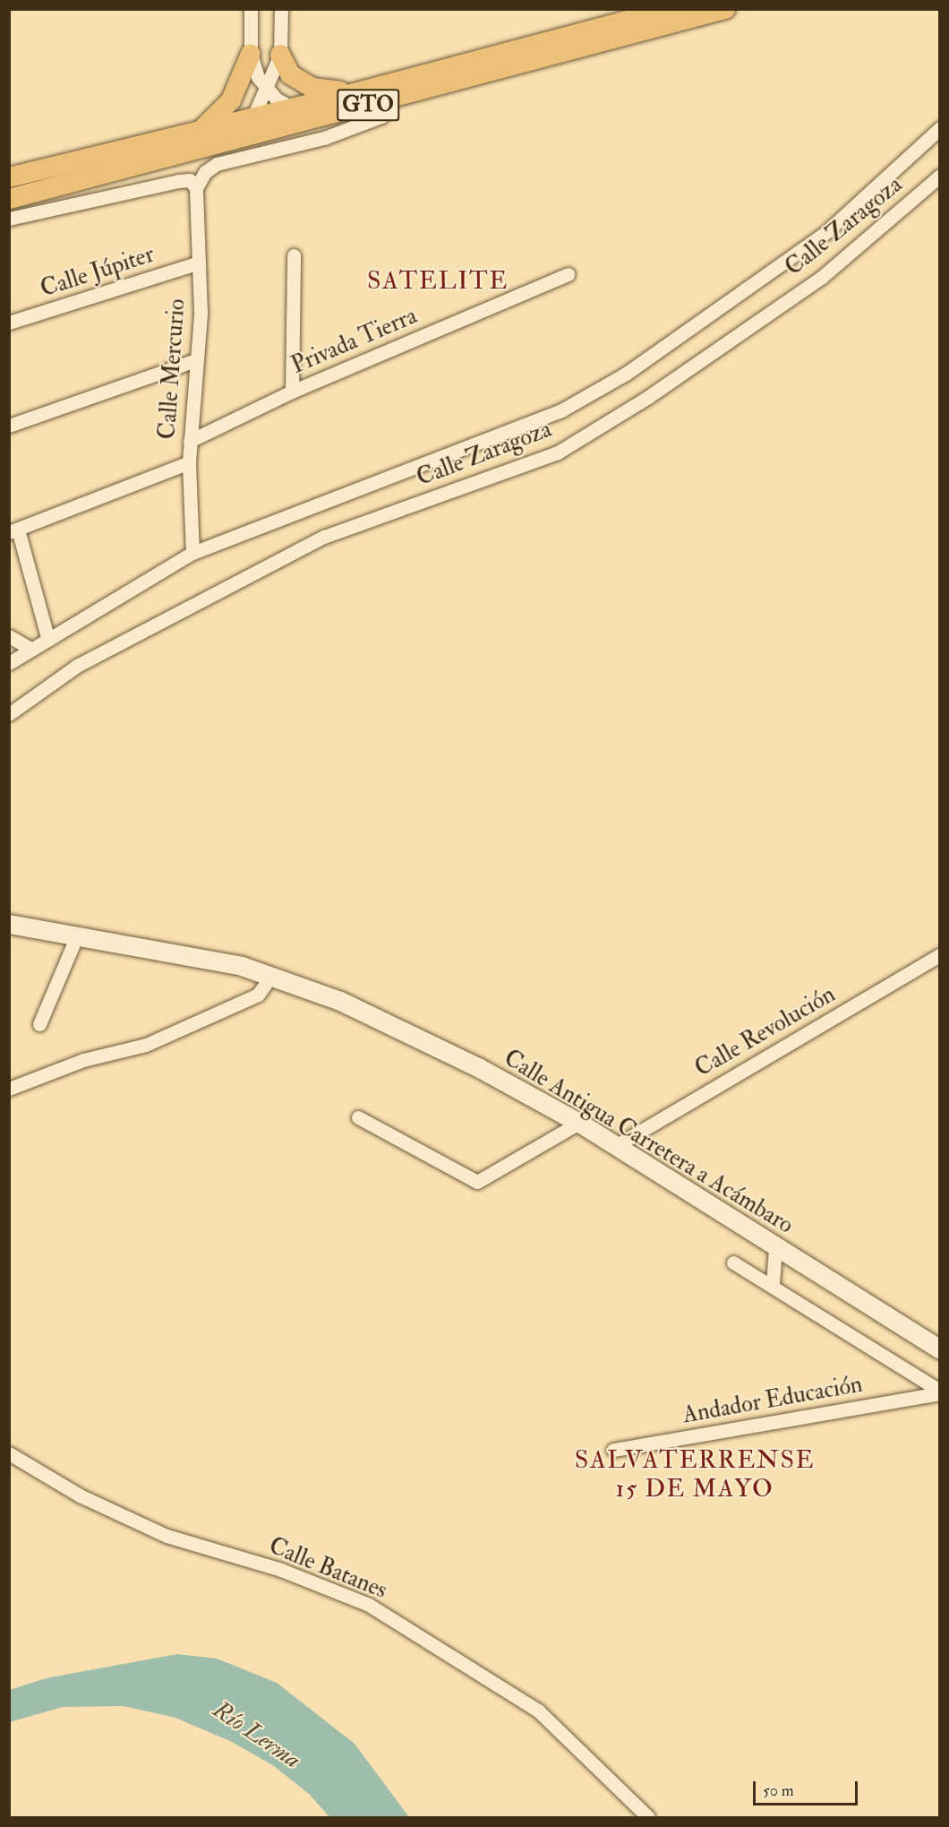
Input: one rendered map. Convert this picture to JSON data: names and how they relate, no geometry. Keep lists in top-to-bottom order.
{
  "streets": {
    "main road": ["GTO", "Calle Antigua Carretera a Acámbaro"],
    "street": [
      "Calle Zaragoza",
      "Calle Júpiter",
      "Privada Tierra",
      "Calle Mercurio",
      "Calle Revolución",
      "Andador Educación",
      "Calle Batanes"
    ]
  },
  "crossings": [
    ["Calle Júpiter", "Calle Mercurio"],
    ["Privada Tierra", "Calle Mercurio"],
    ["Calle Revolución", "Calle Antigua Carretera a Acámbaro"]
  ],
  "districts": ["SATELITE", "SALVATERRENSE 15 DE MAYO"],
  "water": ["Río Lerma"],
  "scale_bar": "50 m"
}
